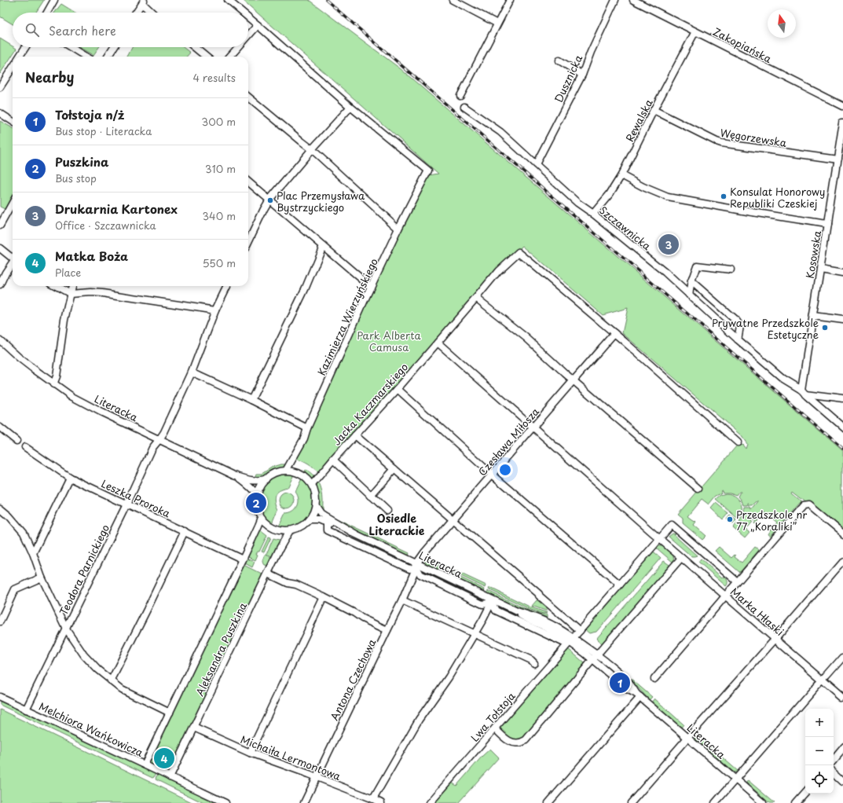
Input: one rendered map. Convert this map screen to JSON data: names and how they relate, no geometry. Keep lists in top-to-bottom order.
{
  "streets": {
    "street": [
      "Zakopiańska",
      "Dusznicka",
      "Rewalska",
      "Węgorzewska",
      "Szczawnicka",
      "Kosowska",
      "Kazimierza Wierzyńskiego",
      "Jacka Kaczmarskiego",
      "Literacka",
      "Czesława Miłosza",
      "Leszka Proroka",
      "Teodora Parnickiego",
      "Marka Hłaski",
      "Aleksandra Puszkina",
      "Antona Czechowa",
      "Lwa Tołstoja",
      "Melchiora Wańkowicza",
      "Michaiła Lermontowa"
    ]
  },
  "crossings": [
    ["Zakopiańska", "Rewalska"],
    ["Dusznicka", "Szczawnicka"],
    ["Rewalska", "Węgorzewska"],
    ["Rewalska", "Szczawnicka"],
    ["Węgorzewska", "Kosowska"],
    ["Szczawnicka", "Kosowska"],
    ["Kazimierza Wierzyńskiego", "Jacka Kaczmarskiego"],
    ["Kazimierza Wierzyńskiego", "Literacka"],
    ["Kazimierza Wierzyńskiego", "Aleksandra Puszkina"],
    ["Jacka Kaczmarskiego", "Literacka"],
    ["Jacka Kaczmarskiego", "Czesława Miłosza"],
    ["Jacka Kaczmarskiego", "Marka Hłaski"],
    ["Jacka Kaczmarskiego", "Aleksandra Puszkina"],
    ["Literacka", "Czesława Miłosza"],
    ["Literacka", "Teodora Parnickiego"],
    ["Literacka", "Aleksandra Puszkina"],
    ["Literacka", "Antona Czechowa"],
    ["Literacka", "Lwa Tołstoja"],
    ["Czesława Miłosza", "Marka Hłaski"],
    ["Czesława Miłosza", "Antona Czechowa"],
    ["Leszka Proroka", "Teodora Parnickiego"],
    ["Leszka Proroka", "Aleksandra Puszkina"],
    ["Teodora Parnickiego", "Melchiora Wańkowicza"],
    ["Marka Hłaski", "Lwa Tołstoja"],
    ["Aleksandra Puszkina", "Melchiora Wańkowicza"],
    ["Aleksandra Puszkina", "Michaiła Lermontowa"],
    ["Antona Czechowa", "Michaiła Lermontowa"]
  ],
  "districts": ["Osiedle Literackie"],
  "parks": ["Park Alberta Camusa"],
  "places": [
    "Konsulat Honorowy Republiki Czeskiej",
    "Plac Przemysława Bystrzyckiego",
    "Prywatne Przedszkole Estetyczne",
    "Przedszkole nr 77 „Koraliki”"
  ],
  "north": "top",
  "page": {
    "search": "Search here",
    "heading": ["Nearby", "4 results"],
    "list": [
      {
        "mark": "1",
        "name": "Tołstoja n/ż",
        "note": "Bus stop · Literacka",
        "value": "300 m"
      },
      {
        "mark": "2",
        "name": "Puszkina",
        "note": "Bus stop",
        "value": "310 m"
      },
      {
        "mark": "3",
        "name": "Drukarnia Kartonex",
        "note": "Office · Szczawnicka",
        "value": "340 m"
      },
      {
        "mark": "4",
        "name": "Matka Boża",
        "note": "Place",
        "value": "550 m"
      }
    ],
    "pins": [
      "3",
      "2",
      "1",
      "4"
    ],
    "map_buttons": ["+", "−"]
  }
}
